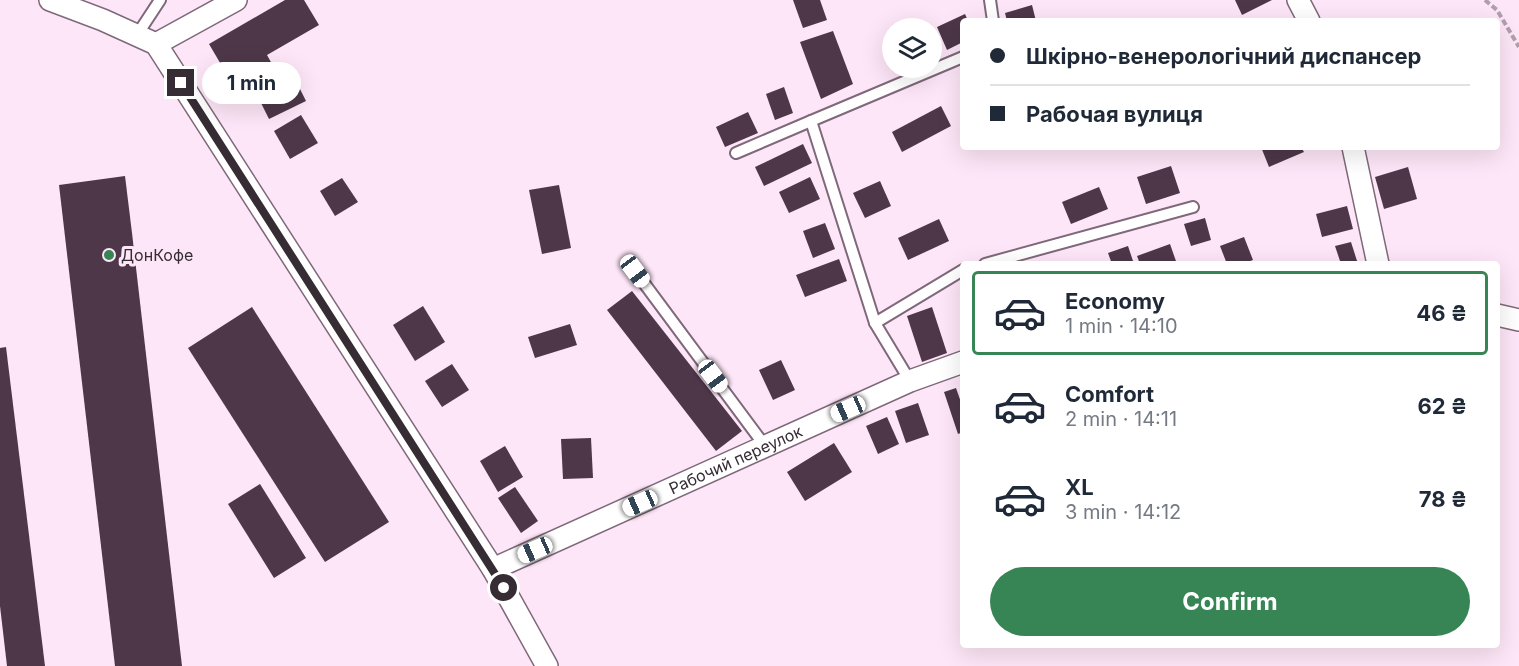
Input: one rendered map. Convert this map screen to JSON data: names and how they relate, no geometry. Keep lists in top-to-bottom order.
{
  "streets": {
    "street": ["Рабочий переулок"]
  },
  "places": ["ДонКофе"],
  "page": {
    "banner": ["Шкірно-венерологічний диспансер", "Рабочая вулиця"],
    "bubble": "1 min",
    "list": [
      {
        "name": "Economy",
        "note": "1 min · 14:10",
        "value": "46 ₴"
      },
      {
        "name": "Comfort",
        "note": "2 min · 14:11",
        "value": "62 ₴"
      },
      {
        "name": "XL",
        "note": "3 min · 14:12",
        "value": "78 ₴"
      }
    ],
    "buttons": "Confirm"
  }
}
